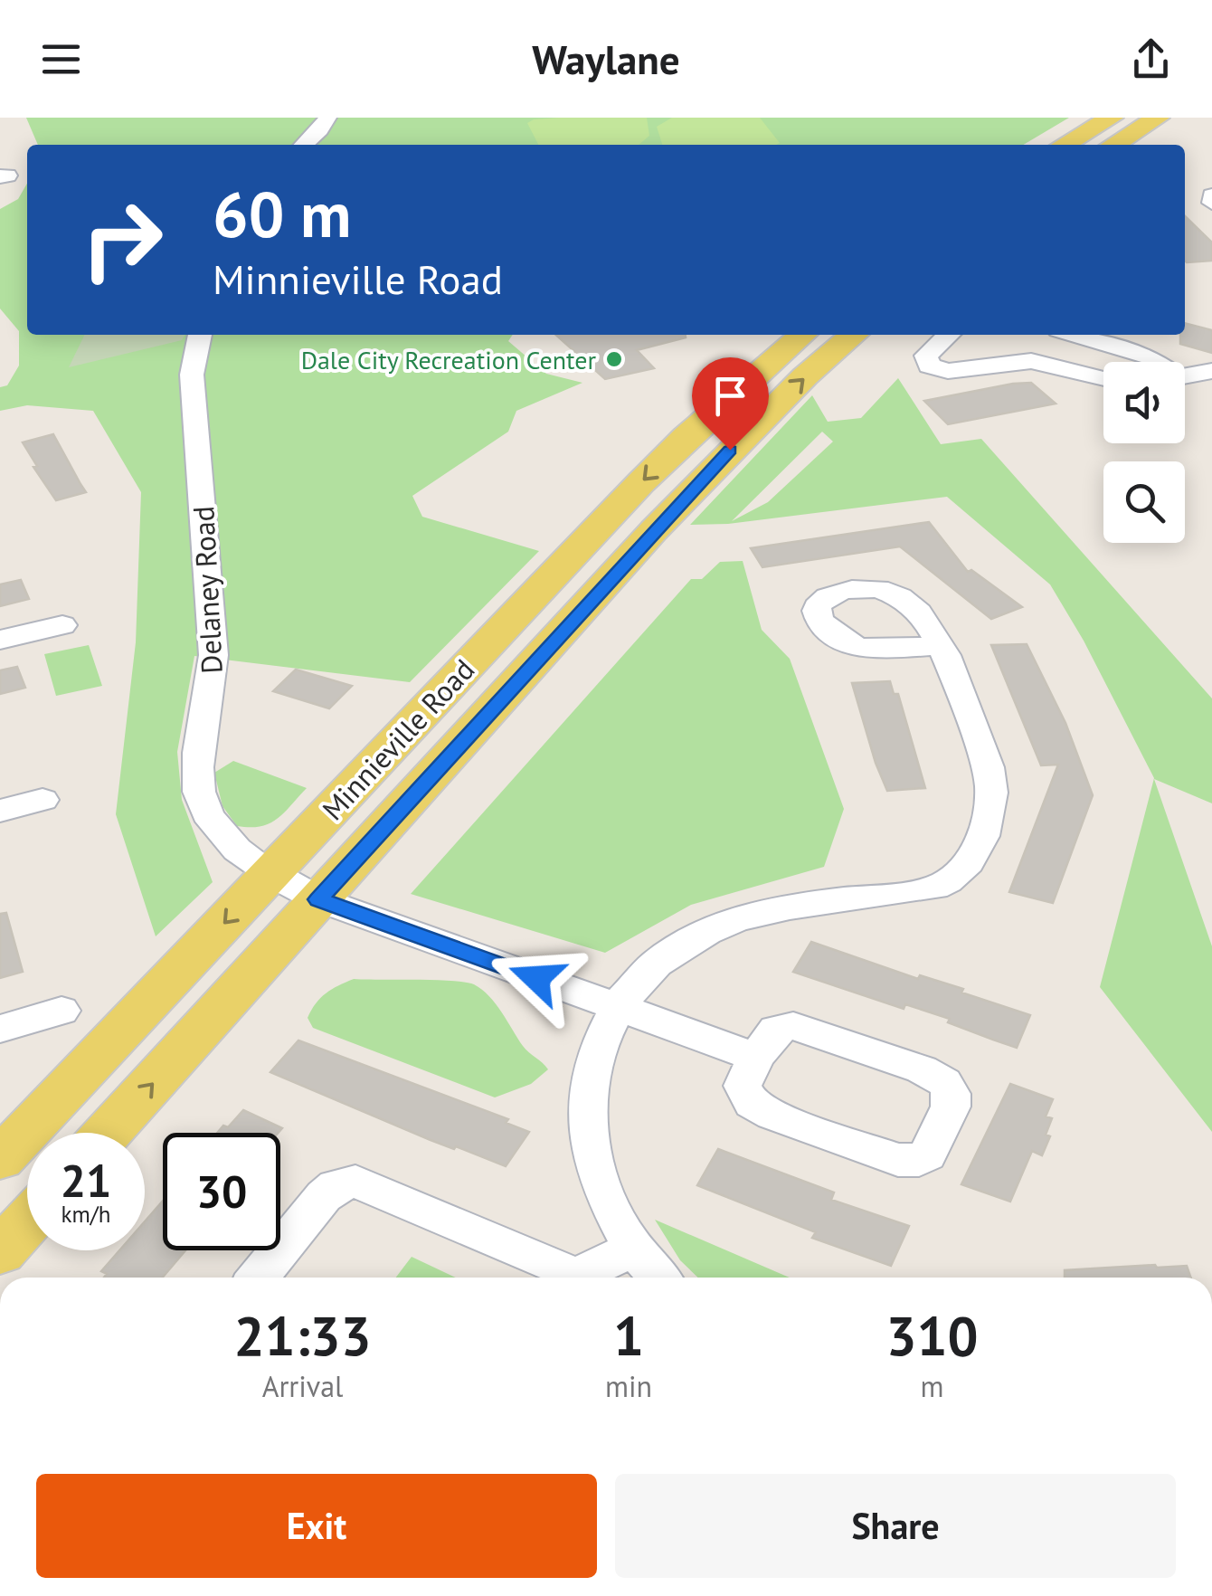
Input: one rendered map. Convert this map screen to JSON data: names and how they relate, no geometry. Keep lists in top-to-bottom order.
{
  "streets": {
    "main road": ["Minnieville Road"],
    "street": ["Delaney Road"]
  },
  "crossings": [
    ["Delaney Road", "Minnieville Road"]
  ],
  "places": ["Dale City Recreation Center"],
  "page": {
    "header": "Waylane",
    "turn": ["60 m", "Minnieville Road"],
    "speed": "21 km/h",
    "limit": "30",
    "eta": [
      "21:33",
      "Arrival",
      "1",
      "min",
      "310",
      "m"
    ],
    "buttons": ["Exit", "Share"]
  }
}
